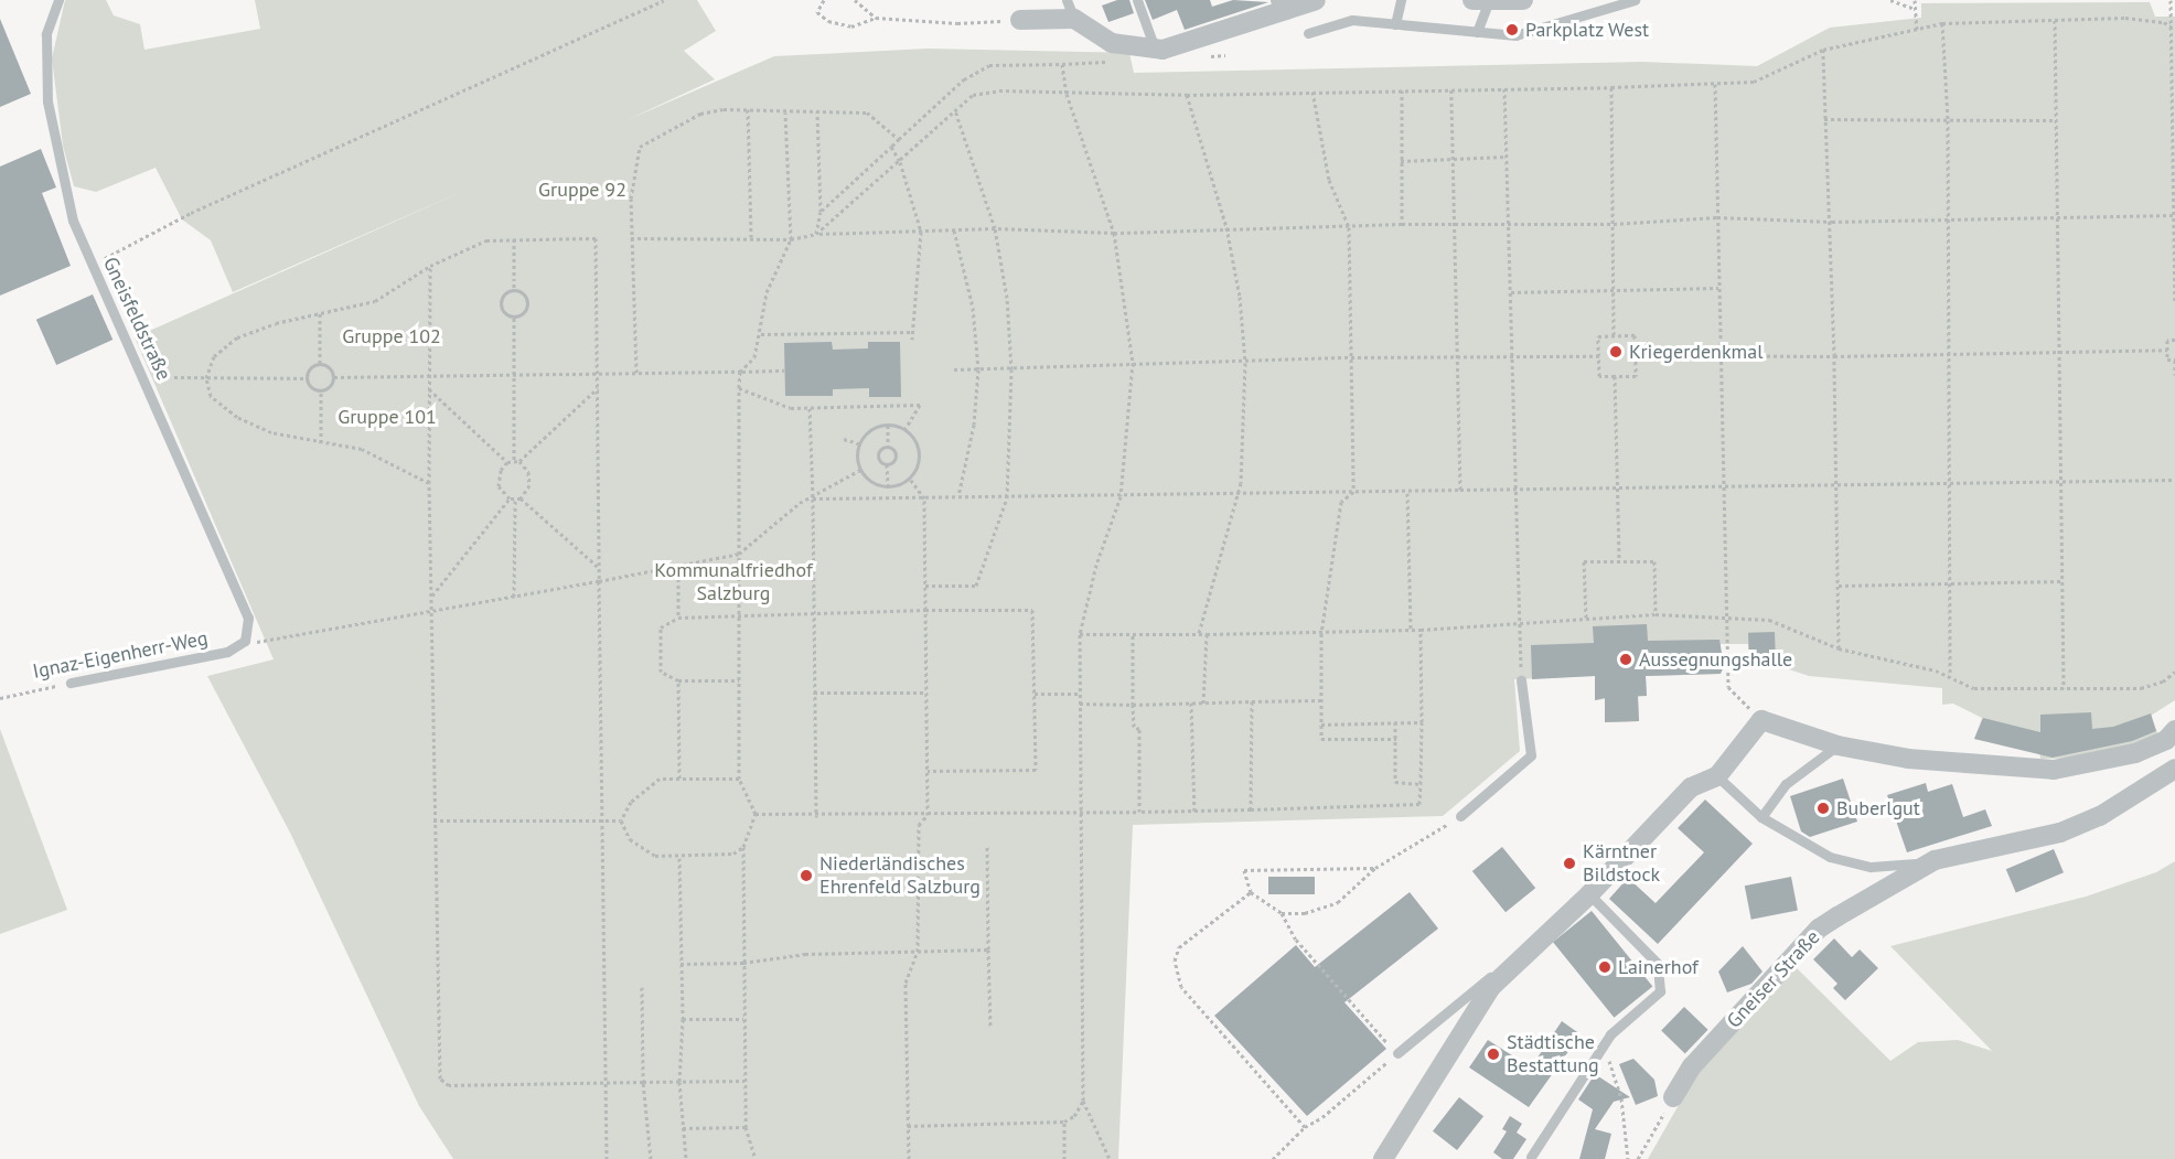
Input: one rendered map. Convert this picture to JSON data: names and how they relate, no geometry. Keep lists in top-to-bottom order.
{
  "streets": {
    "street": ["Gneiser Straße"],
    "lane": ["Gneisfeldstraße", "Ignaz-Eigenherr-Weg"]
  },
  "crossings": [
    ["Gneisfeldstraße", "Ignaz-Eigenherr-Weg"]
  ],
  "parks": [
    "Gruppe 92",
    "Gruppe 102",
    "Gruppe 101",
    "Kommunalfriedhof Salzburg"
  ],
  "places": [
    "Parkplatz West",
    "Kriegerdenkmal",
    "Aussegnungshalle",
    "Buberlgut",
    "Kärntner Bildstock",
    "Niederländisches Ehrenfeld Salzburg",
    "Lainerhof",
    "Städtische Bestattung"
  ]
}
